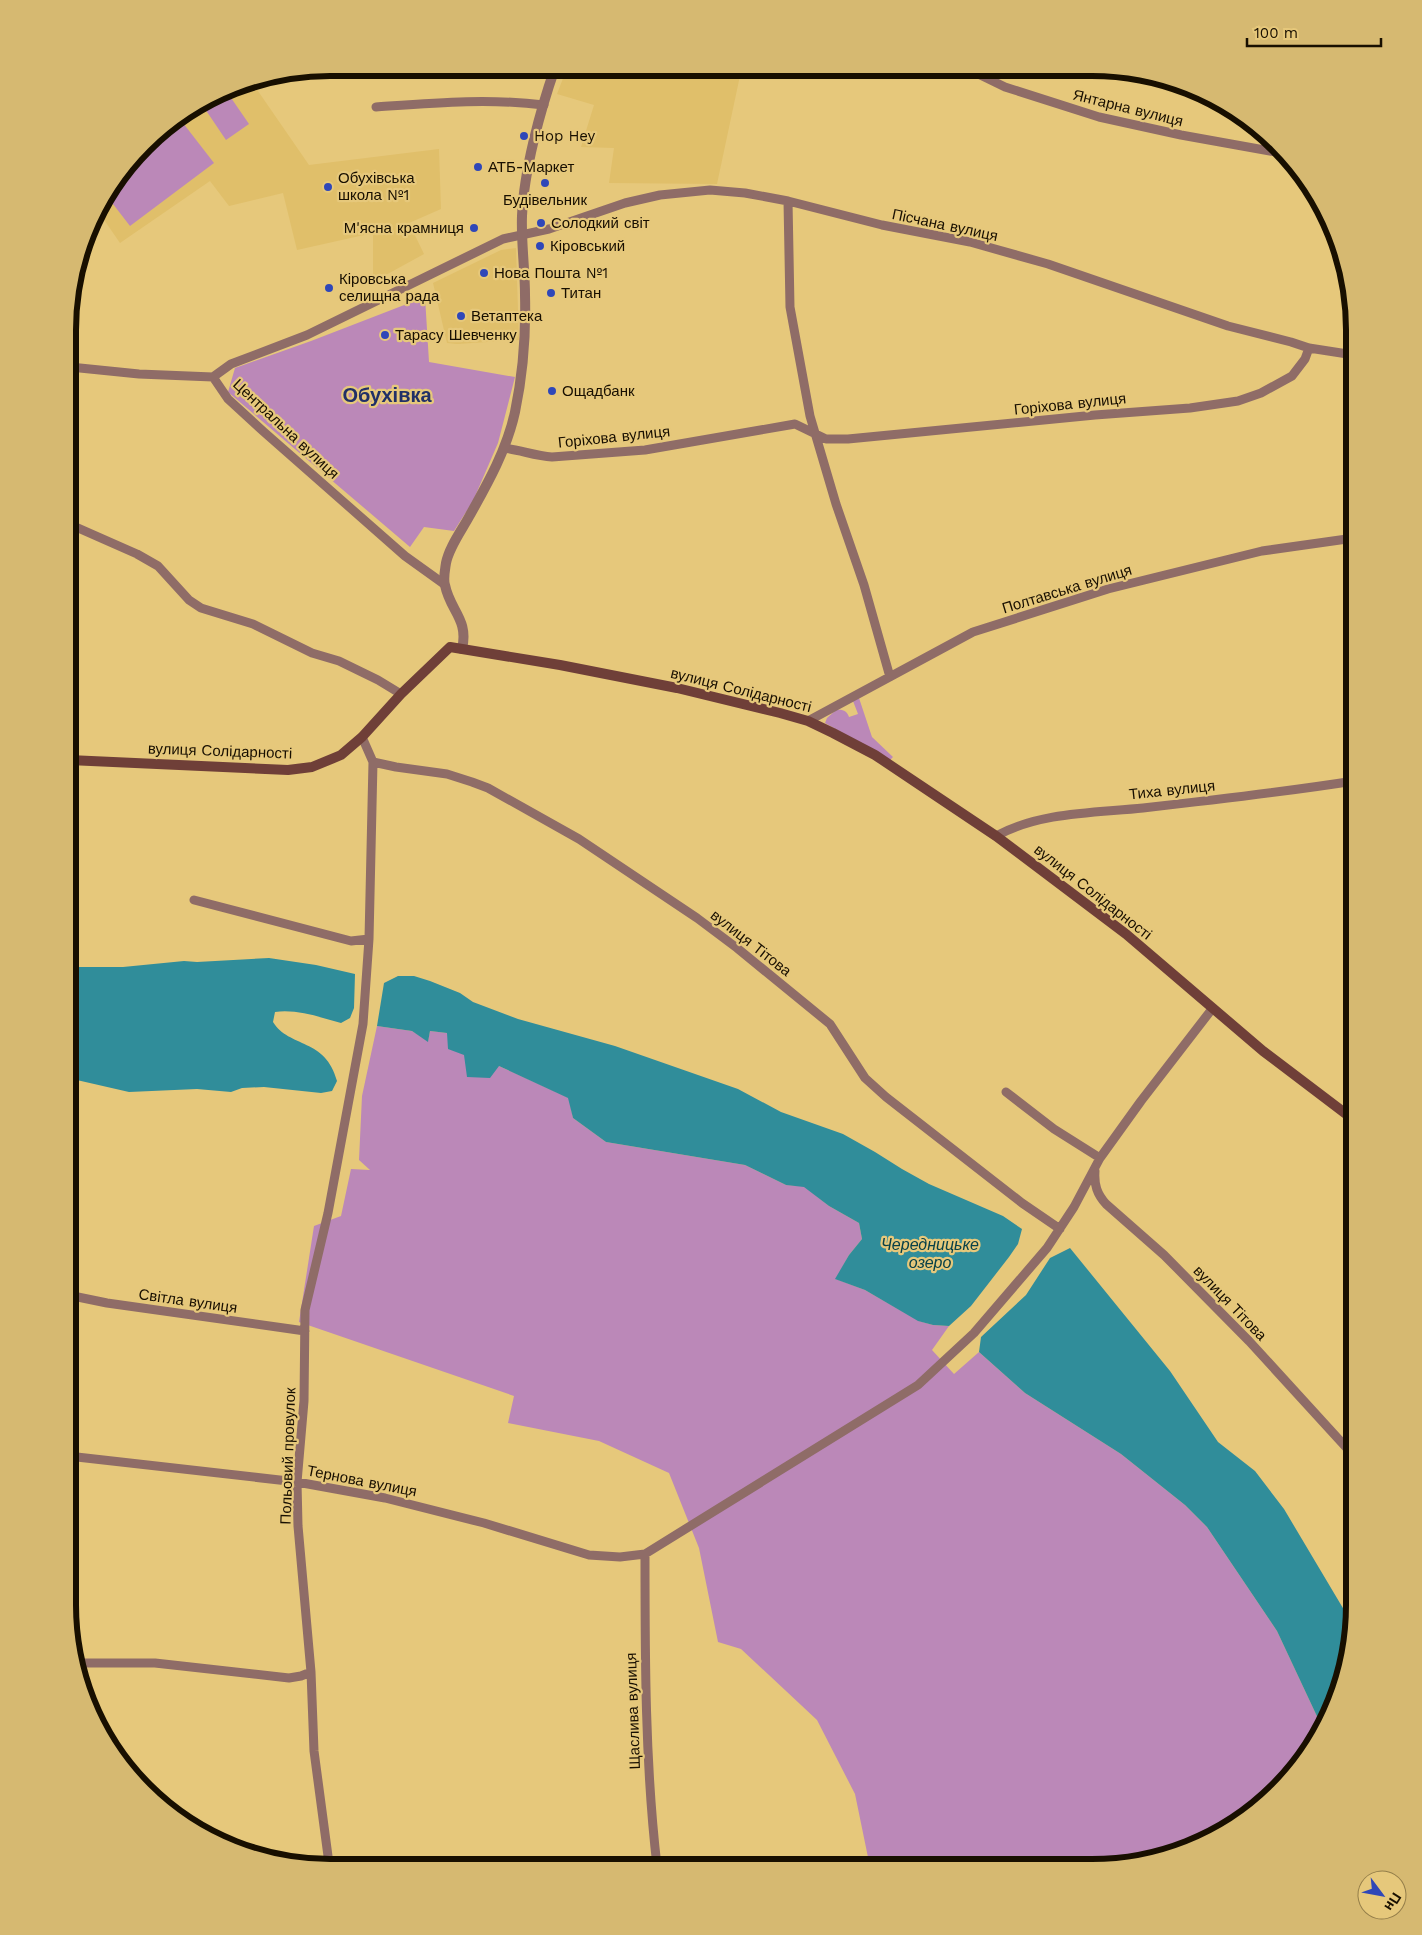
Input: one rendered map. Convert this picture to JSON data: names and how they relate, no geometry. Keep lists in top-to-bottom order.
{
  "streets": {
    "main road": ["вулиця Солідарності"],
    "street": [
      "Янтарна вулиця",
      "Пісчана вулиця",
      "Горіхова вулиця",
      "Центральна вулиця",
      "Полтавська вулиця",
      "Тиха вулиця",
      "вулиця Тітова",
      "Світла вулиця",
      "Польовий провулок",
      "Тернова вулиця",
      "Щаслива вулиця"
    ]
  },
  "crossings": [
    ["Пісчана вулиця", "Горіхова вулиця"],
    ["Пісчана вулиця", "Центральна вулиця"],
    ["Полтавська вулиця", "вулиця Солідарності"],
    ["вулиця Солідарності", "Тиха вулиця"],
    ["вулиця Тітова", "Польовий провулок"],
    ["Світла вулиця", "Польовий провулок"],
    ["Польовий провулок", "Тернова вулиця"],
    ["Тернова вулиця", "Щаслива вулиця"]
  ],
  "districts": ["Обухівка"],
  "water": ["Чередницьке озеро"],
  "places": [
    "Hop Hey",
    "АТБ-Маркет",
    "Будівельник",
    "Обухівська школа №1",
    "Солодкий світ",
    "М'ясна крамниця",
    "Кіровський",
    "Нова Пошта №1",
    "Кіровська селищна рада",
    "Титан",
    "Ветаптека",
    "Тарасу Шевченку",
    "Ощадбанк"
  ],
  "scale_bar": "100 m",
  "north": "bottom right"
}
